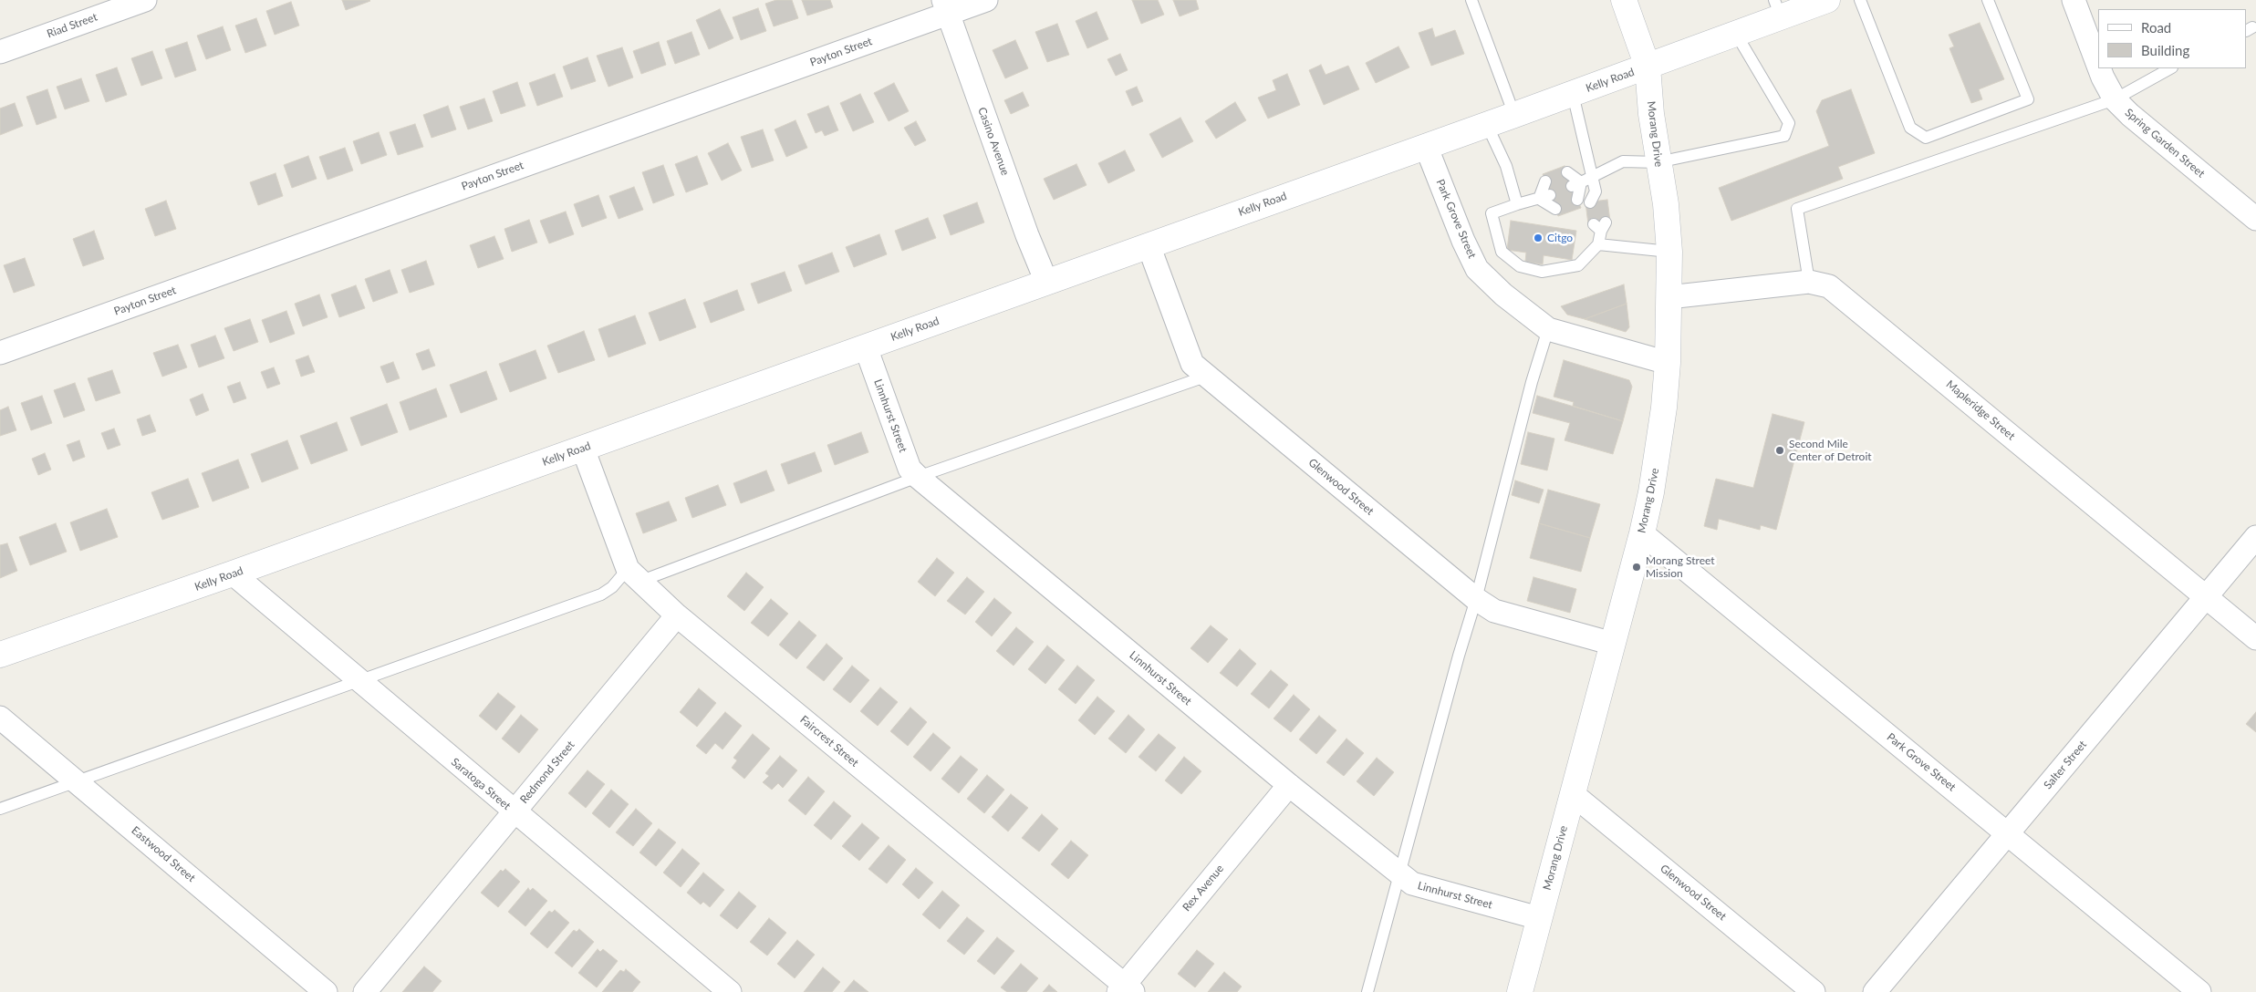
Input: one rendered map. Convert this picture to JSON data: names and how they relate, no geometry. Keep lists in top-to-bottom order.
{
  "streets": {
    "street": [
      "Riad Street",
      "Payton Street",
      "Kelly Road",
      "Morang Drive",
      "Casino Avenue",
      "Spring Garden Street",
      "Park Grove Street",
      "Mapleridge Street",
      "Linnhurst Street",
      "Glenwood Street",
      "Faircrest Street",
      "Salter Street",
      "Redmond Street",
      "Saratoga Street",
      "Eastwood Street",
      "Rex Avenue"
    ]
  },
  "crossings": [
    ["Payton Street", "Casino Avenue"],
    ["Kelly Road", "Morang Drive"],
    ["Kelly Road", "Casino Avenue"],
    ["Kelly Road", "Park Grove Street"],
    ["Kelly Road", "Linnhurst Street"],
    ["Kelly Road", "Glenwood Street"],
    ["Kelly Road", "Faircrest Street"],
    ["Kelly Road", "Saratoga Street"],
    ["Morang Drive", "Park Grove Street"],
    ["Morang Drive", "Mapleridge Street"],
    ["Morang Drive", "Linnhurst Street"],
    ["Morang Drive", "Glenwood Street"],
    ["Park Grove Street", "Salter Street"],
    ["Mapleridge Street", "Salter Street"],
    ["Linnhurst Street", "Rex Avenue"],
    ["Faircrest Street", "Redmond Street"],
    ["Faircrest Street", "Rex Avenue"],
    ["Redmond Street", "Saratoga Street"]
  ],
  "places": ["Citgo", "Second Mile Center of Detroit", "Morang Street Mission"],
  "legend": ["Road", "Building"]
}
